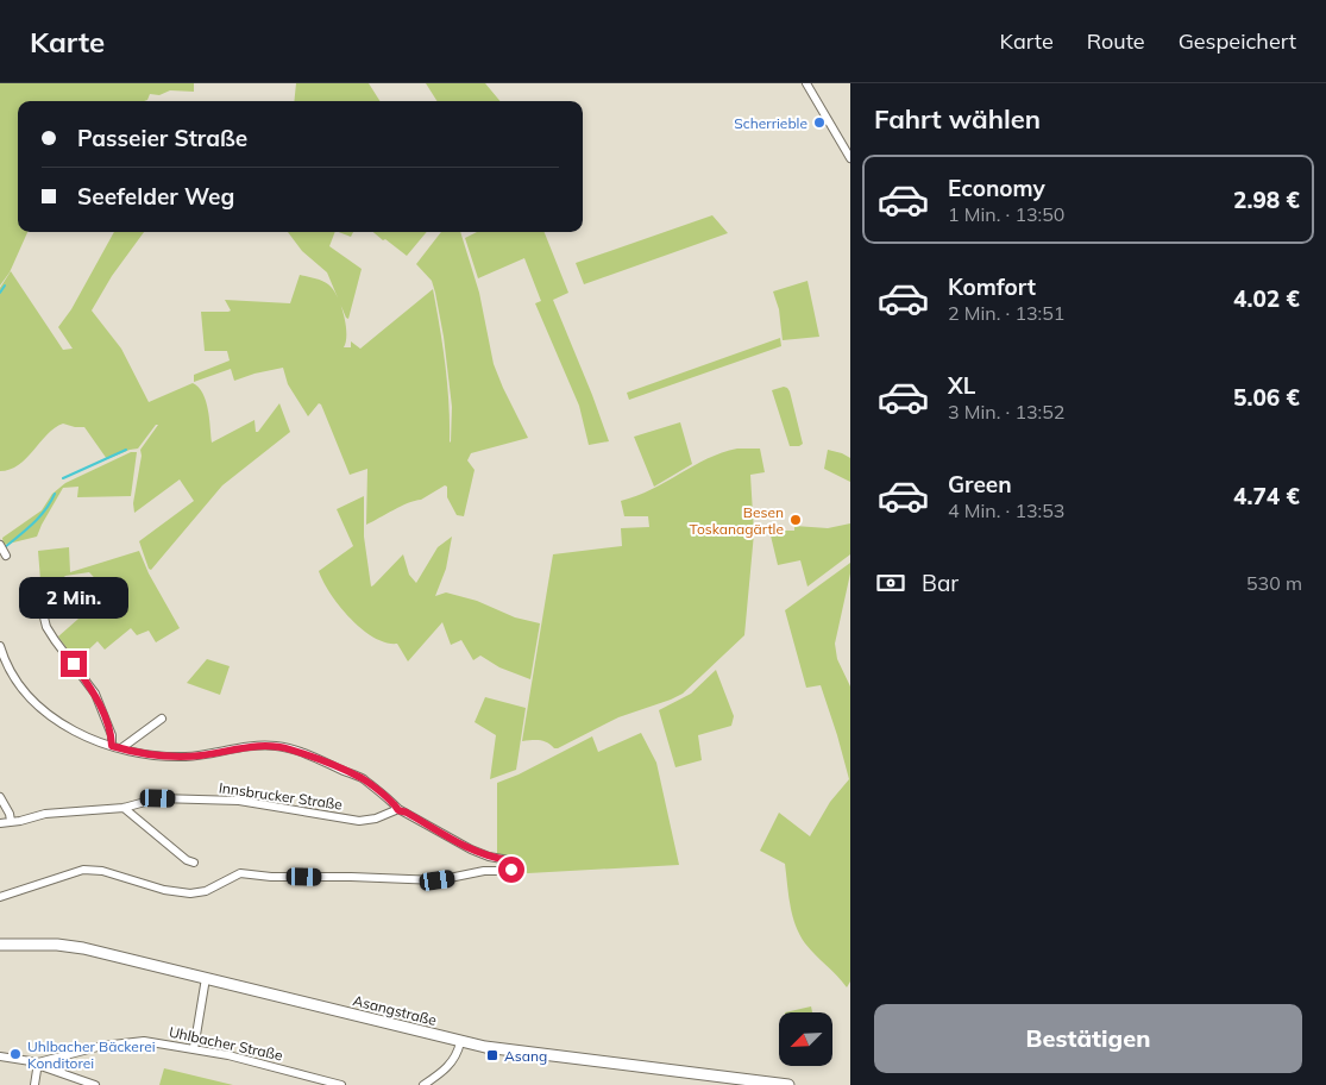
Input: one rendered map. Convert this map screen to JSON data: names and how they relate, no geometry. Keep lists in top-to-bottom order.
{
  "streets": {
    "street": ["Innsbrucker Straße", "Asangstraße", "Uhlbacher Straße"]
  },
  "places": {
    "other": ["Scherrieble", "Besen Toskanagärtle", "Uhlbacher Bäckerei Konditorei"],
    "transit": ["Asang"]
  },
  "north": "bottom left",
  "page": {
    "header": "Karte",
    "nav": ["Karte", "Route", "Gespeichert"],
    "heading": "Fahrt wählen",
    "banner": ["Passeier Straße", "Seefelder Weg"],
    "list": [
      {
        "name": "Economy",
        "note": "1 Min. · 13:50",
        "value": "2.98 €"
      },
      {
        "name": "Komfort",
        "note": "2 Min. · 13:51",
        "value": "4.02 €"
      },
      {
        "name": "XL",
        "note": "3 Min. · 13:52",
        "value": "5.06 €"
      },
      {
        "name": "Green",
        "note": "4 Min. · 13:53",
        "value": "4.74 €"
      }
    ],
    "pay": ["Bar", "530 m"],
    "bubble": "2 Min.",
    "buttons": "Bestätigen"
  }
}
